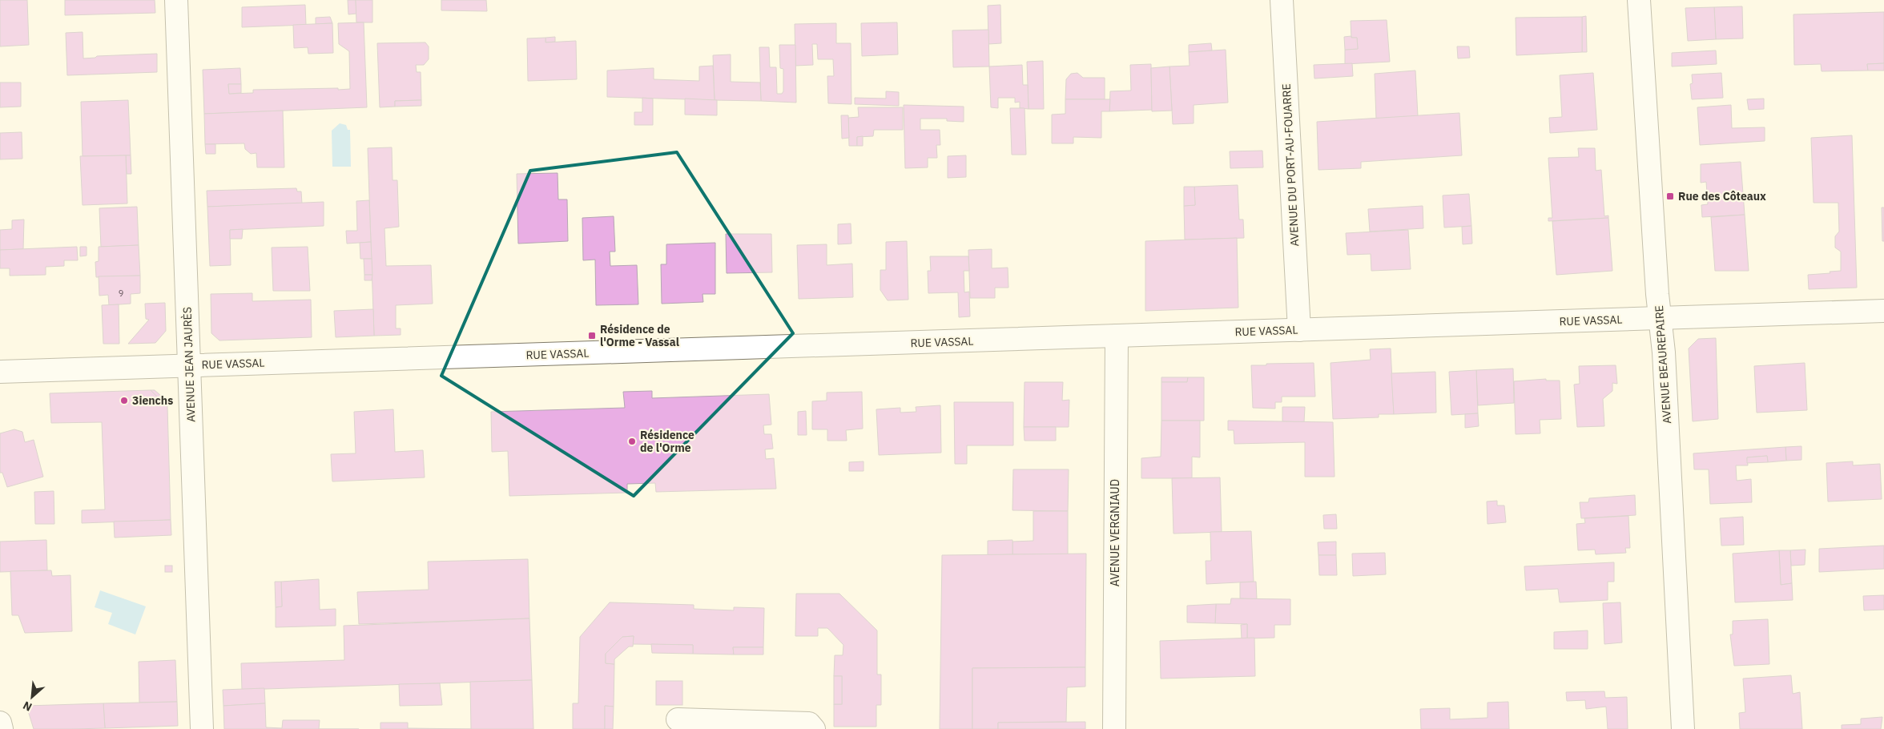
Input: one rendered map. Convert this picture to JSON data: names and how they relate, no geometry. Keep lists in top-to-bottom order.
{
  "streets": {
    "street": [
      "AVENUE DU PORT-AU-FOUARRE",
      "RUE VASSAL",
      "AVENUE JEAN JAURÈS",
      "AVENUE BEAUREPAIRE",
      "AVENUE VERGNIAUD"
    ]
  },
  "crossings": [
    ["AVENUE DU PORT-AU-FOUARRE", "RUE VASSAL"],
    ["RUE VASSAL", "AVENUE JEAN JAURÈS"],
    ["RUE VASSAL", "AVENUE BEAUREPAIRE"],
    ["RUE VASSAL", "AVENUE VERGNIAUD"]
  ],
  "places": {
    "transit": ["Rue des Côteaux", "Résidence de l'Orme - Vassal"],
    "other": ["3ienchs", "Résidence de l'Orme"]
  },
  "house_numbers": ["9"],
  "north": "bottom left"
}
